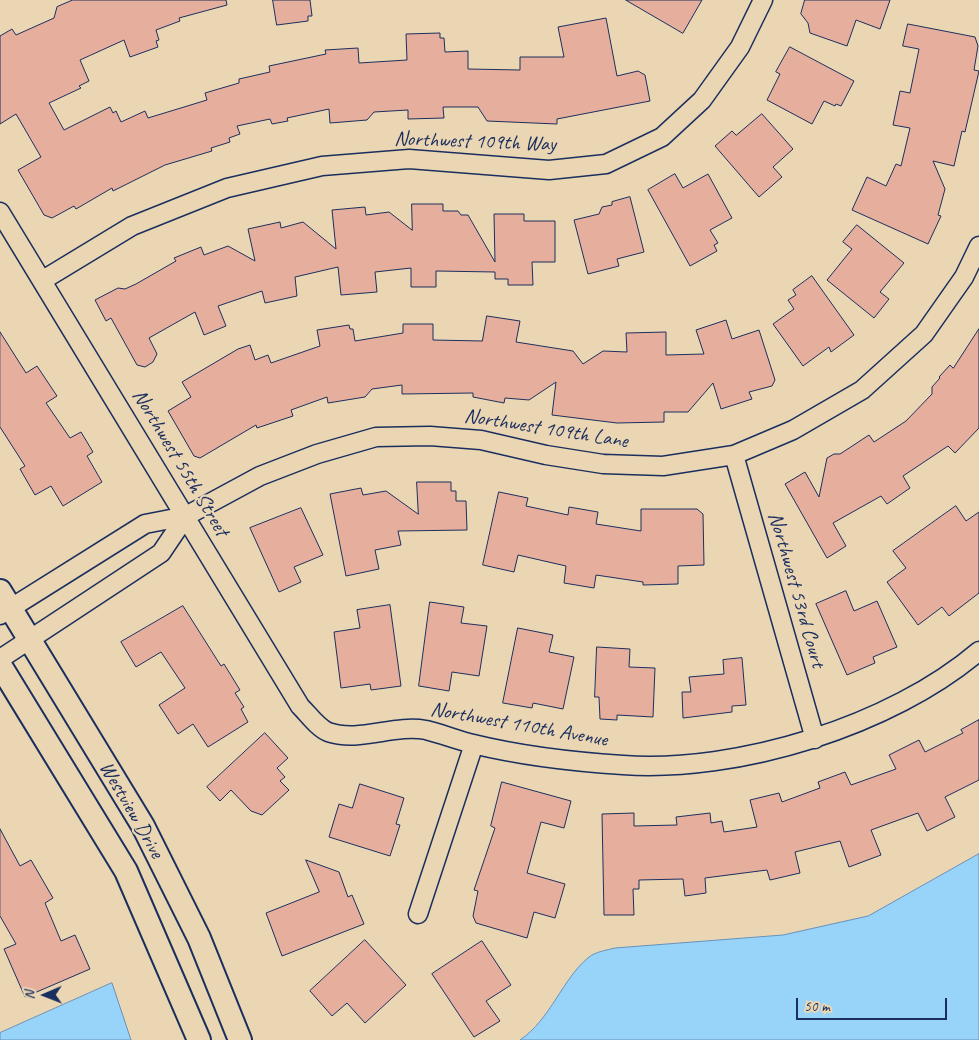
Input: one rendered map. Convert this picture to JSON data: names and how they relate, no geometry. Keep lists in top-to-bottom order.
{
  "streets": {
    "street": [
      "Northwest 109th Way",
      "Northwest 109th Lane",
      "Northwest 55th Street",
      "Northwest 53rd Court",
      "Northwest 110th Avenue",
      "Westview Drive"
    ]
  },
  "crossings": [
    ["Northwest 109th Way", "Northwest 55th Street"],
    ["Northwest 109th Lane", "Northwest 55th Street"],
    ["Northwest 109th Lane", "Northwest 53rd Court"],
    ["Northwest 109th Lane", "Westview Drive"],
    ["Northwest 55th Street", "Northwest 110th Avenue"],
    ["Northwest 53rd Court", "Northwest 110th Avenue"]
  ],
  "scale_bar": "50 m",
  "north": "left"
}
